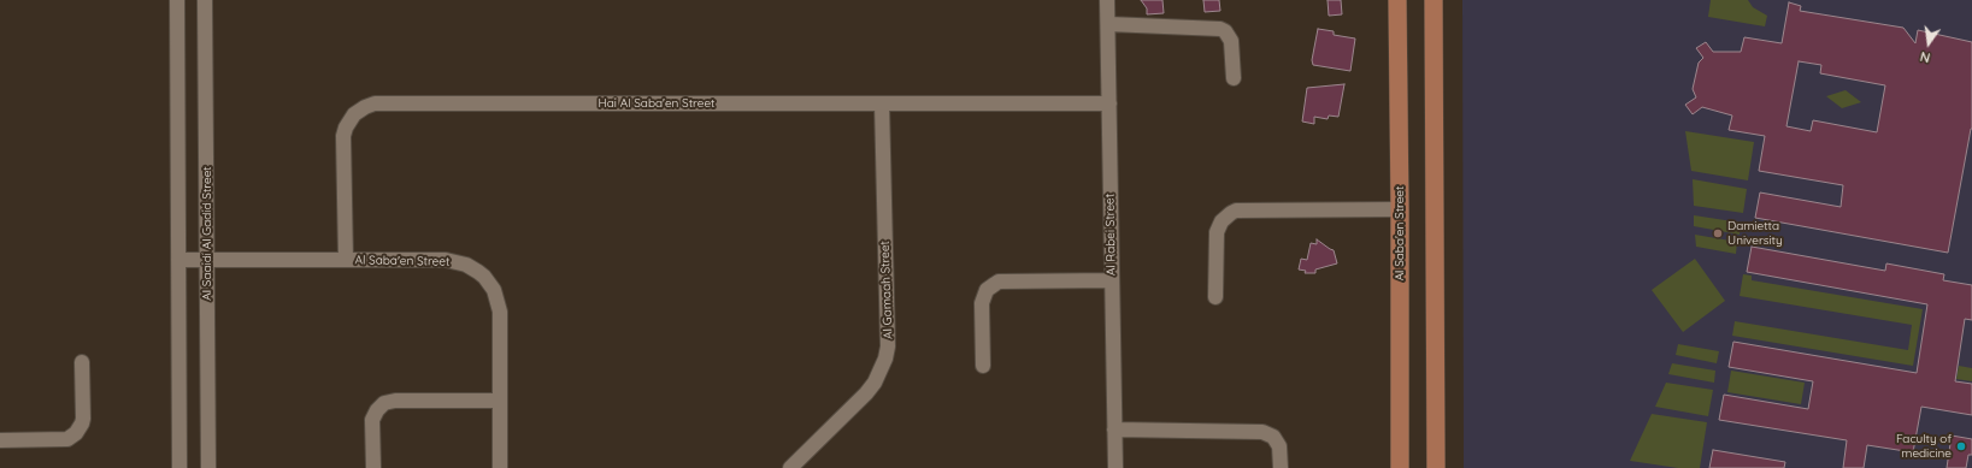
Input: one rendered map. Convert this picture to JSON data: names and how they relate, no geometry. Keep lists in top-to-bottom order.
{
  "streets": {
    "main road": ["Al Saba'en Street"],
    "street": [
      "Hai Al Saba'en Street",
      "Al Saaidi Al Gadid Street",
      "Al Rabei Street",
      "Al Gamaah Street"
    ]
  },
  "crossings": [
    ["Hai Al Saba'en Street", "Al Saba'en Street"],
    ["Hai Al Saba'en Street", "Al Rabei Street"],
    ["Hai Al Saba'en Street", "Al Gamaah Street"],
    ["Al Saaidi Al Gadid Street", "Al Saba'en Street"]
  ],
  "places": ["Damietta University", "Faculty of medicine"],
  "north": "bottom"
}
